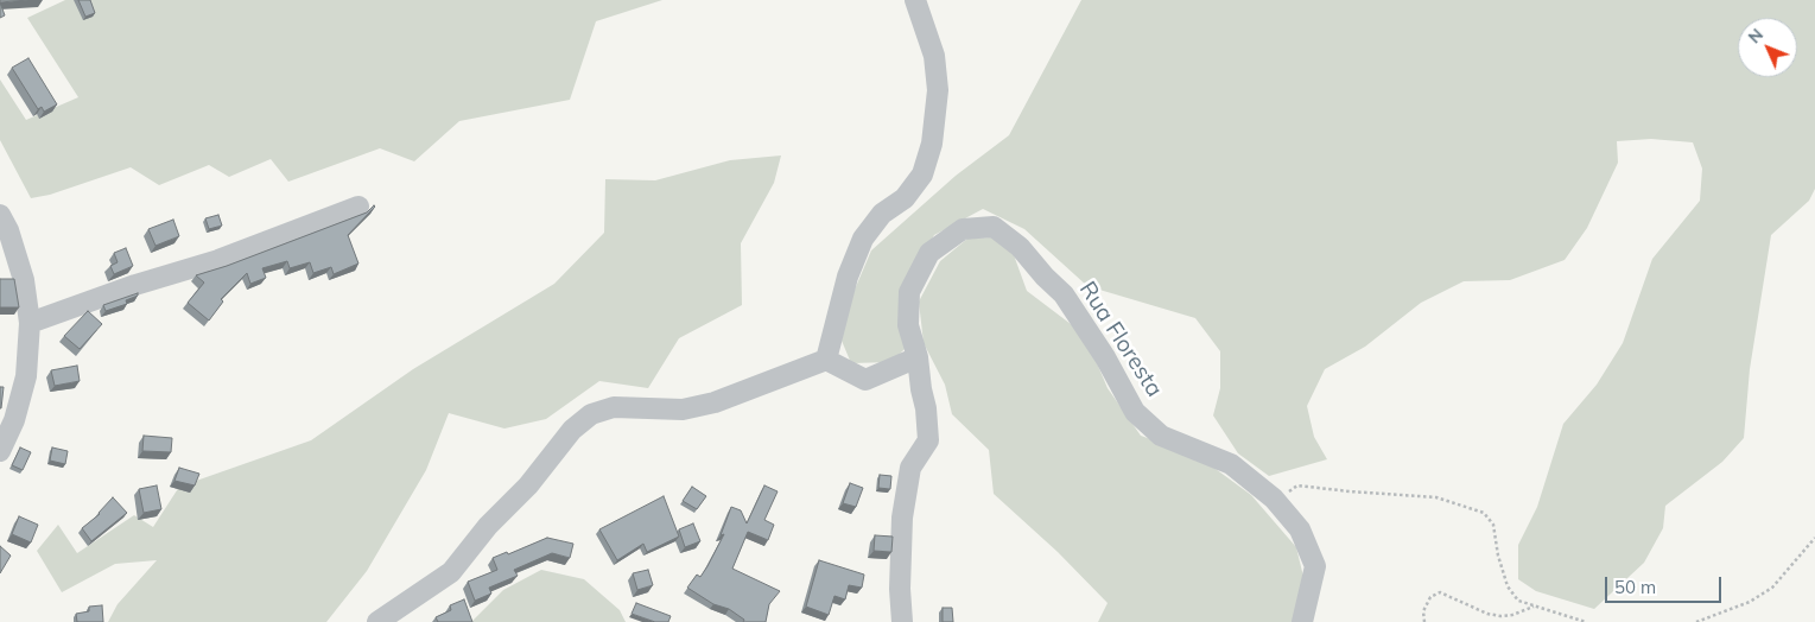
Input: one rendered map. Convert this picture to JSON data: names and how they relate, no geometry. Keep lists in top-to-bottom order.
{
  "streets": {
    "street": ["Rua Floresta"]
  },
  "scale_bar": "50 m",
  "north": "top left"
}
